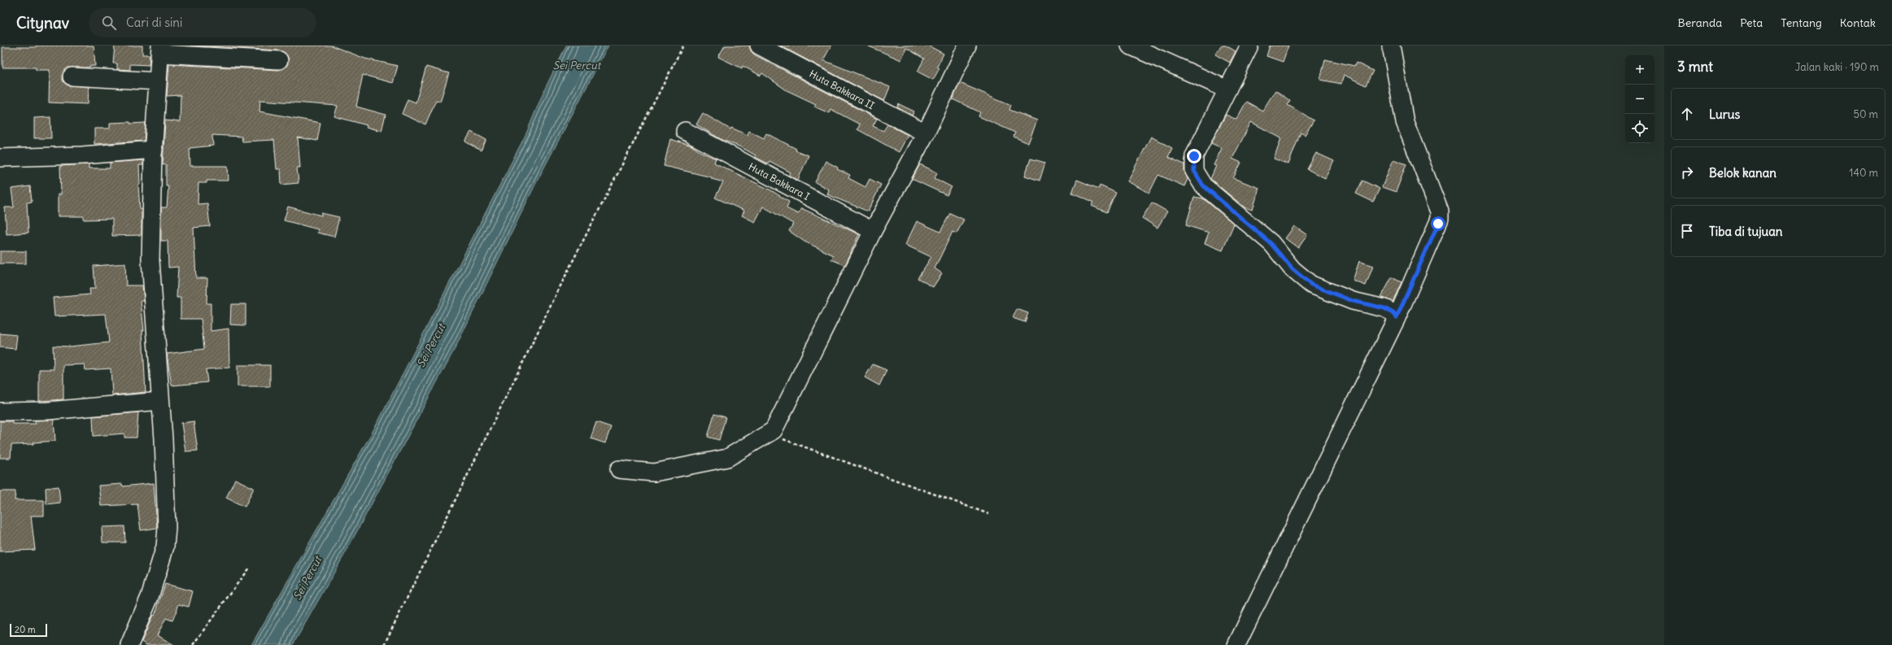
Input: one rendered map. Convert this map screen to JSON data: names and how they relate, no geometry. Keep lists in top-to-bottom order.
{
  "streets": {
    "street": ["Huta Bakkara II", "Huta Bakkara I"]
  },
  "water": ["Sei Percut"],
  "scale_bar": "20 m",
  "page": {
    "header": "Citynav",
    "search": "Cari di sini",
    "nav": [
      "Beranda",
      "Peta",
      "Tentang",
      "Kontak"
    ],
    "heading": ["3 mnt", "Jalan kaki · 190 m"],
    "map_buttons": ["+", "−"],
    "list": [
      ["Lurus", "50 m"],
      ["Belok kanan", "140 m"],
      "Tiba di tujuan"
    ],
    "scale": "20 m"
  }
}
